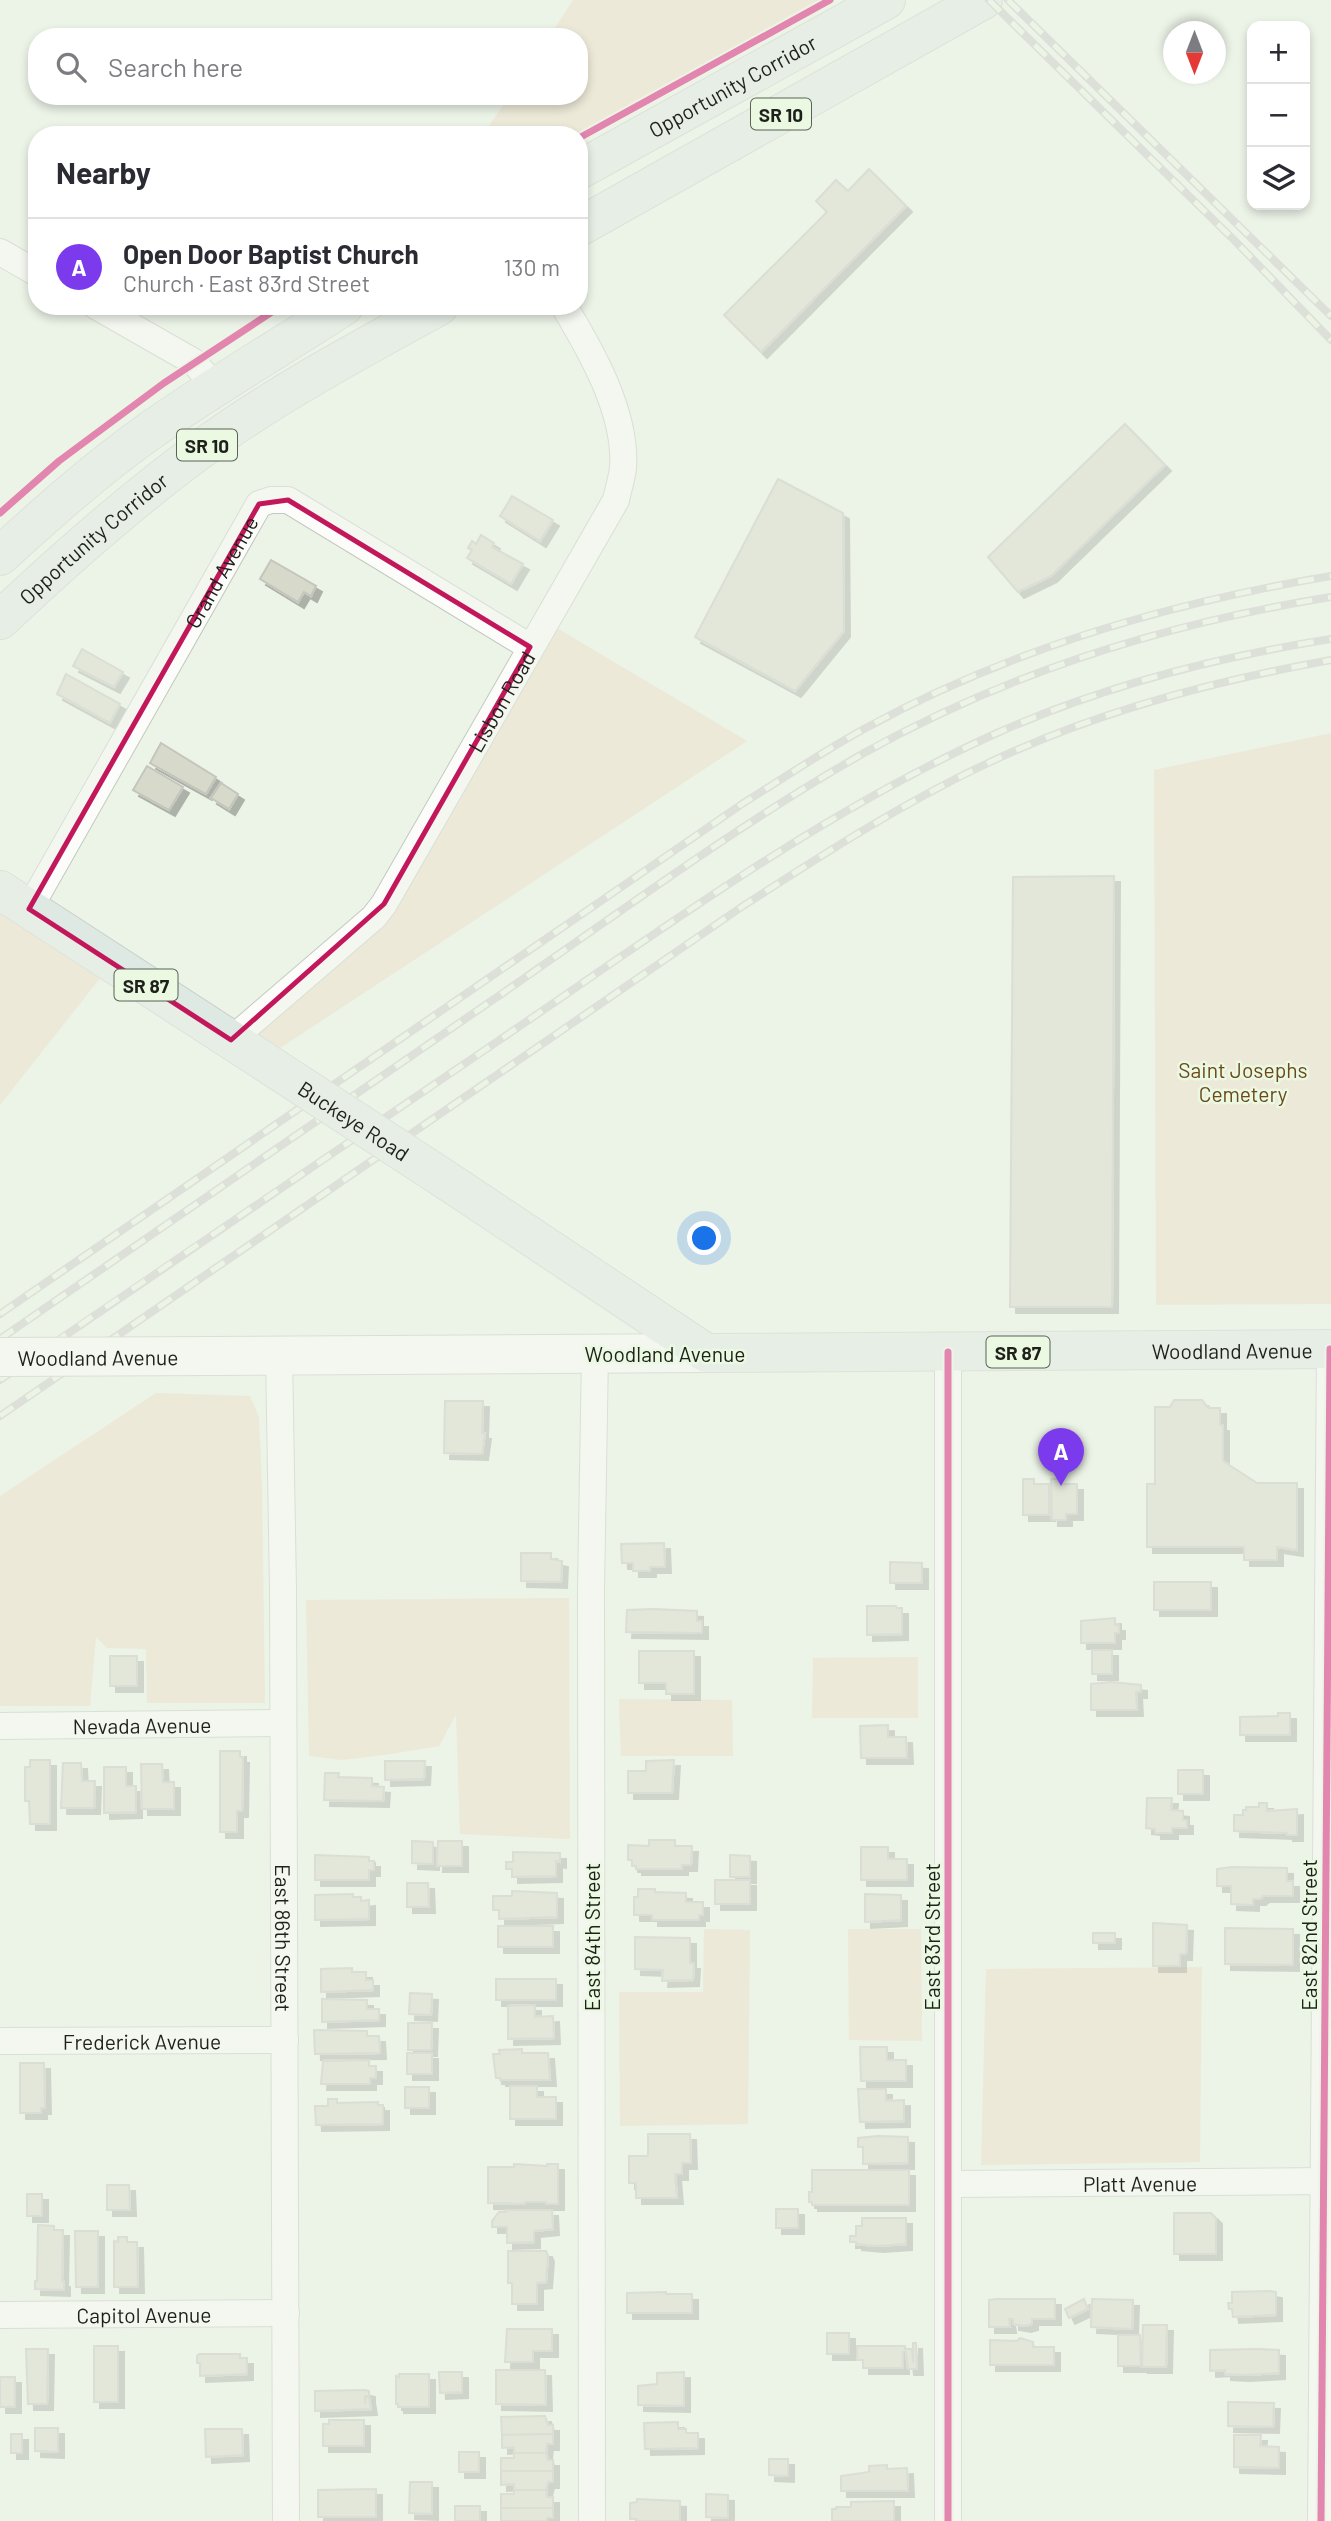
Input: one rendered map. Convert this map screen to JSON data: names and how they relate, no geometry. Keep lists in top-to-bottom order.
{
  "streets": {
    "main road": [
      "Opportunity Corridor",
      "SR 10",
      "SR 87",
      "Buckeye Road",
      "Woodland Avenue"
    ],
    "street": [
      "Grand Avenue",
      "Lisbon Road",
      "Nevada Avenue",
      "East 82nd Street",
      "East 84th Street",
      "East 83rd Street",
      "East 86th Street",
      "Frederick Avenue",
      "Platt Avenue",
      "Capitol Avenue"
    ]
  },
  "crossings": [
    ["Grand Avenue", "Lisbon Road"],
    ["Grand Avenue", "Buckeye Road"],
    ["Lisbon Road", "Buckeye Road"],
    ["Buckeye Road", "Woodland Avenue"],
    ["Woodland Avenue", "East 82nd Street"],
    ["Woodland Avenue", "East 84th Street"],
    ["Woodland Avenue", "East 83rd Street"],
    ["Woodland Avenue", "East 86th Street"],
    ["Nevada Avenue", "East 86th Street"],
    ["East 82nd Street", "Platt Avenue"],
    ["East 83rd Street", "Platt Avenue"],
    ["East 86th Street", "Frederick Avenue"],
    ["East 86th Street", "Capitol Avenue"]
  ],
  "parks": ["Saint Josephs Cemetery"],
  "north": "bottom",
  "page": {
    "map_buttons": ["+", "−"],
    "search": "Search here",
    "heading": "Nearby",
    "list": [
      {
        "mark": "A",
        "name": "Open Door Baptist Church",
        "note": "Church · East 83rd Street",
        "value": "130 m"
      }
    ],
    "pins": "A"
  }
}
